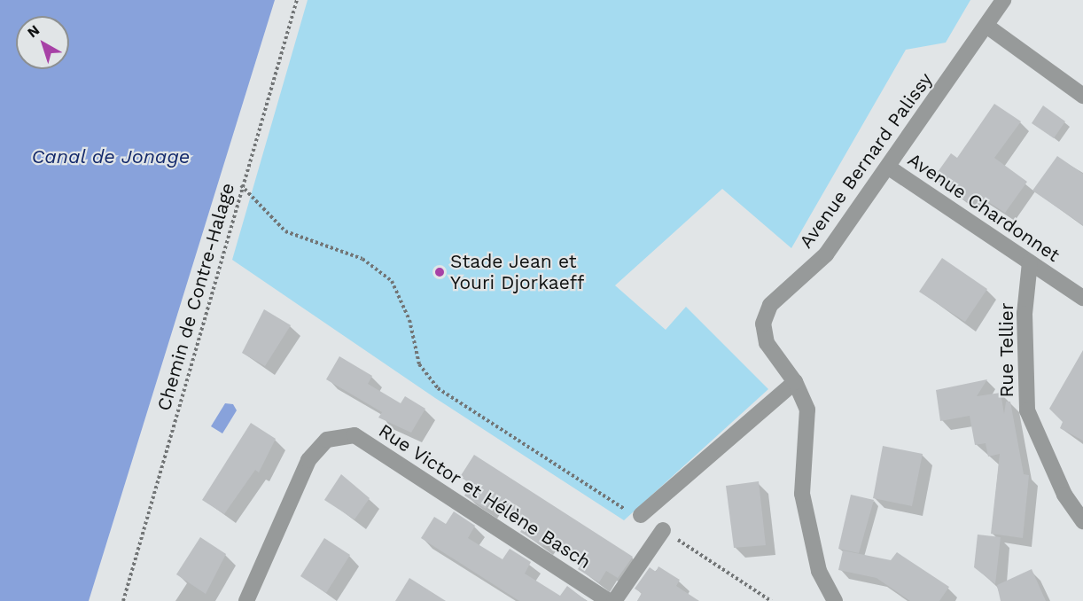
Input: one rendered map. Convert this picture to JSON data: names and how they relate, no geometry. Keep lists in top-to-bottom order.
{
  "streets": {
    "street": [
      "Avenue Bernard Palissy",
      "Avenue Chardonnet",
      "Rue Tellier",
      "Rue Victor et Hélène Basch"
    ],
    "path": ["Chemin de Contre-Halage"]
  },
  "crossings": [
    ["Avenue Bernard Palissy", "Avenue Chardonnet"],
    ["Avenue Chardonnet", "Rue Tellier"]
  ],
  "water": ["Canal de Jonage"],
  "places": ["Stade Jean et Youri Djorkaeff"],
  "north": "top left"
}
